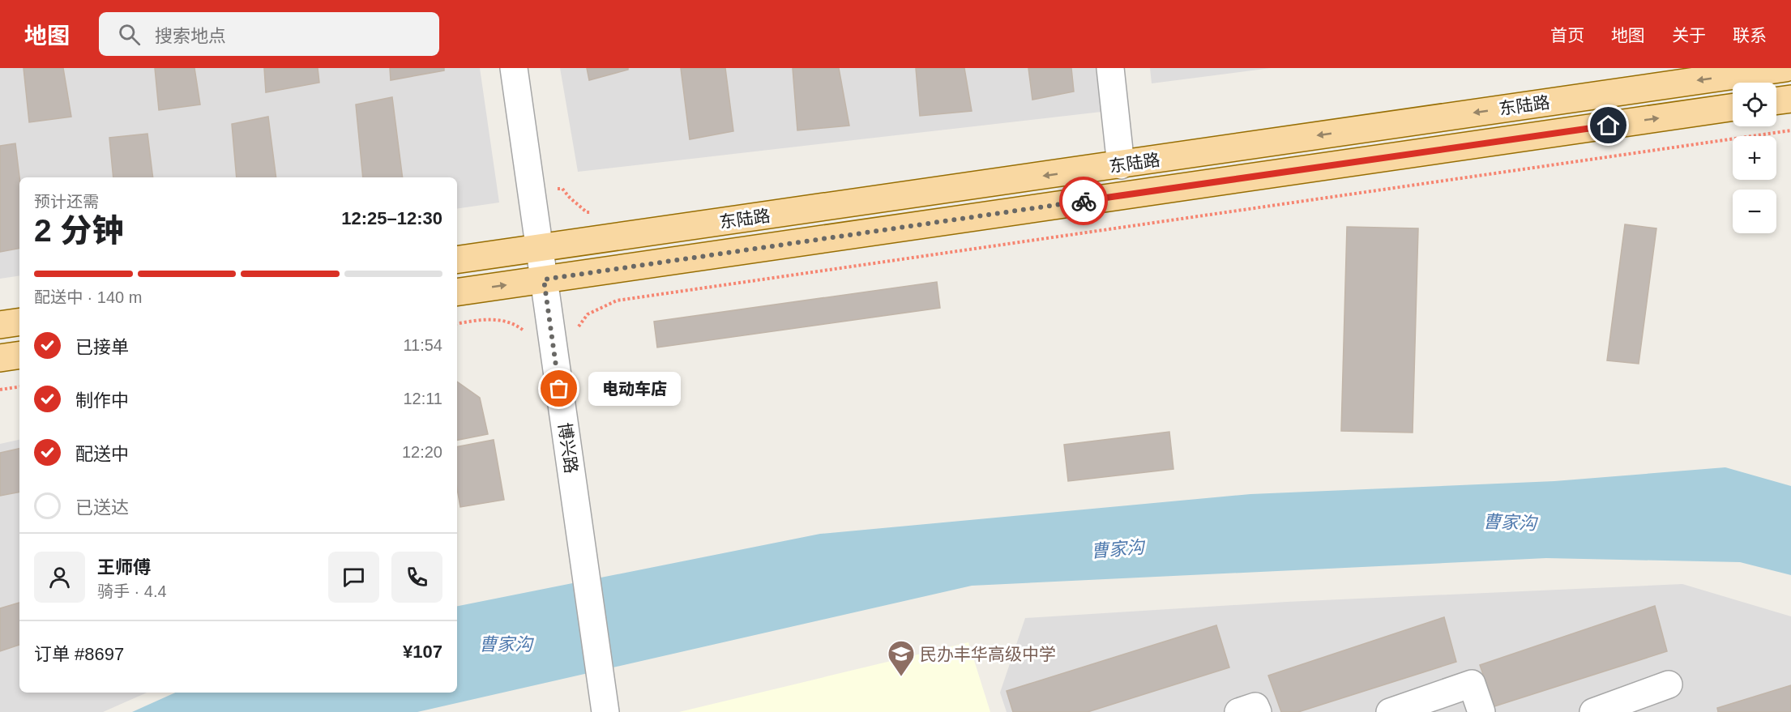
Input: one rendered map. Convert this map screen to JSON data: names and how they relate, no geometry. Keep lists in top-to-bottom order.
{
  "streets": {
    "main road": ["东陆路"],
    "street": ["博兴路"]
  },
  "crossings": [
    ["东陆路", "博兴路"]
  ],
  "water": ["曹家沟"],
  "places": {
    "other": ["电动车店"],
    "school or university": ["民办丰华高级中学"]
  },
  "page": {
    "header": "地图",
    "search": "搜索地点",
    "nav": [
      "首页",
      "地图",
      "关于",
      "联系"
    ],
    "map_buttons": ["+", "−"],
    "heading": ["2 分钟", "预计还需", "12:25–12:30"],
    "panel": [
      "王师傅",
      "骑手 · 4.4",
      "订单 #8697",
      "¥107"
    ],
    "bar": "配送中 · 140 m",
    "list": [
      ["已接单", "11:54"],
      ["制作中", "12:11"],
      ["配送中", "12:20"],
      "已送达"
    ],
    "bubble": "电动车店"
  }
}
